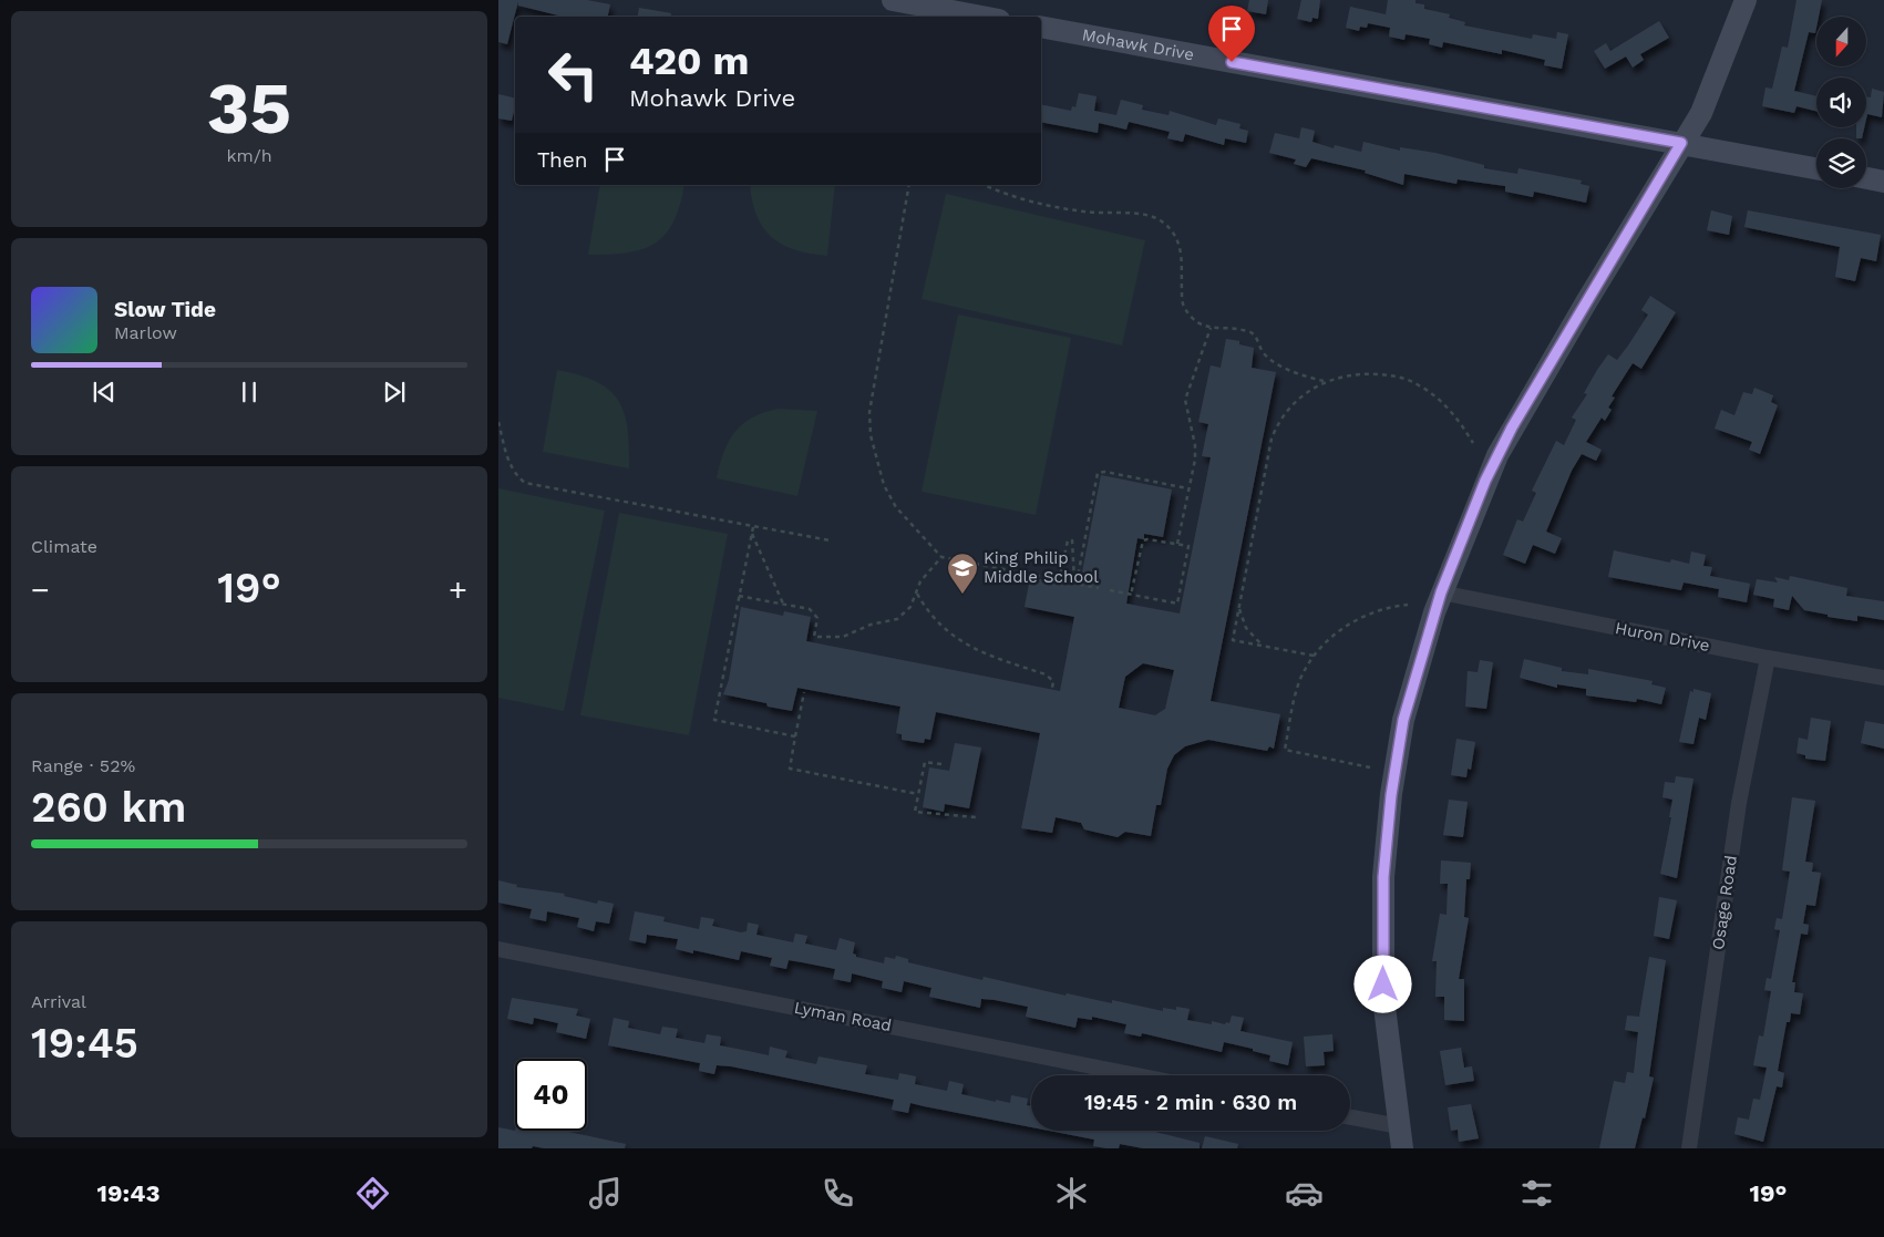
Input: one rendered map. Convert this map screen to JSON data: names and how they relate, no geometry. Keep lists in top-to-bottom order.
{
  "streets": {
    "street": [
      "Mohawk Drive",
      "Huron Drive",
      "Osage Road",
      "Lyman Road"
    ]
  },
  "crossings": [
    ["Huron Drive", "Osage Road"]
  ],
  "places": {
    "school or university": ["King Philip Middle School"]
  },
  "north": "bottom",
  "page": {
    "tile": [
      ["35", "km/h"],
      "Climate",
      ["Range · 52%", "260 km"],
      ["Arrival", "19:45"]
    ],
    "turn": ["420 m", "Mohawk Drive"],
    "then": "Then",
    "song": ["Slow Tide", "Marlow"],
    "heat": ["−", "19°", "+"],
    "limit": "40",
    "trip": "19:45 · 2 min · 630 m",
    "tabs": ["19:43", "19°"]
  }
}
